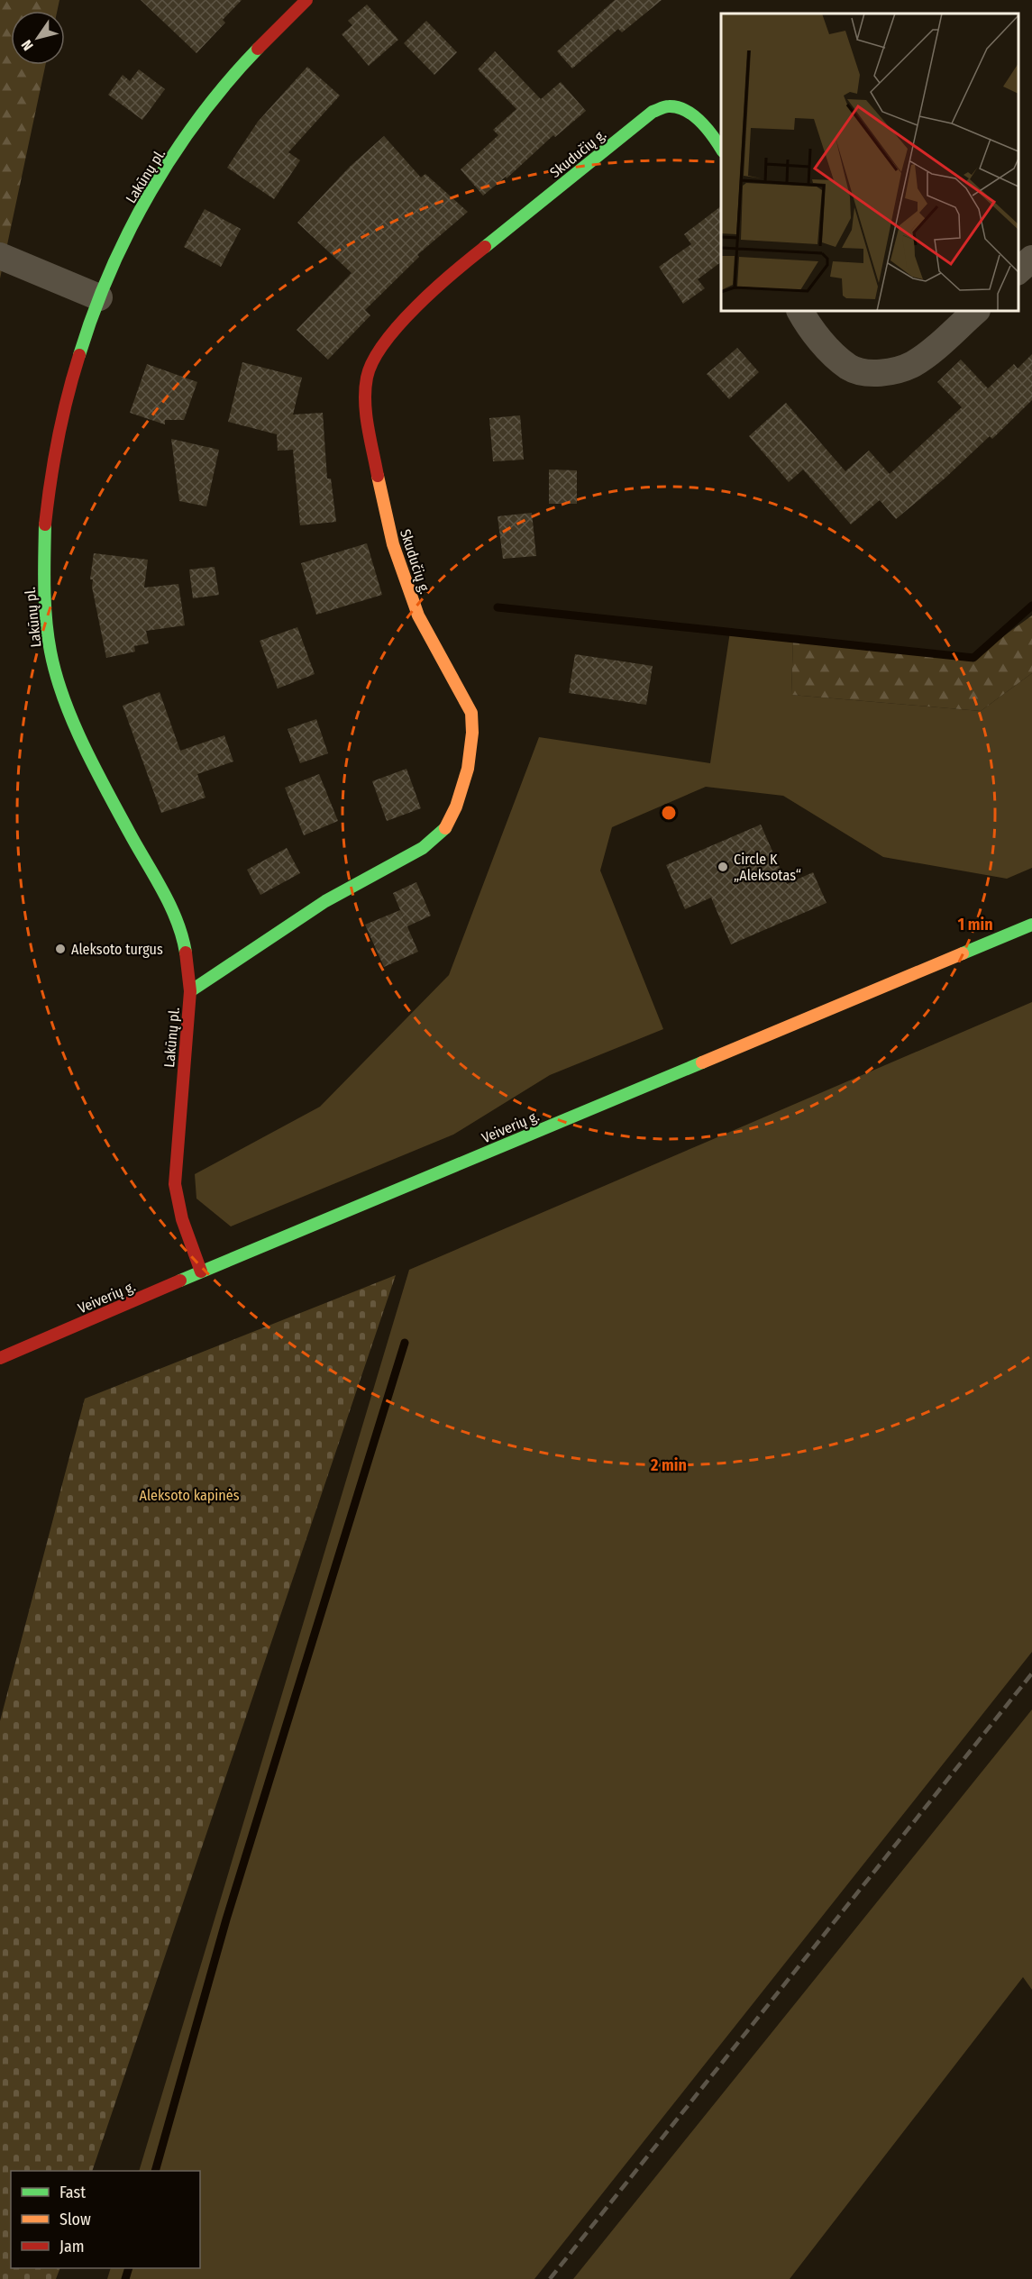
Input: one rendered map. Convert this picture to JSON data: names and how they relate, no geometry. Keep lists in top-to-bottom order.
{
  "streets": {
    "street": ["Skudučių g.", "Lakūnų pl.", "Veiverių g."]
  },
  "crossings": [
    ["Skudučių g.", "Lakūnų pl."],
    ["Lakūnų pl.", "Veiverių g."]
  ],
  "parks": ["Aleksoto kapinės"],
  "places": ["Circle K „Aleksotas“", "Aleksoto turgus"],
  "legend": ["Fast", "Slow", "Jam"],
  "north": "bottom left",
  "rings": ["1 min", "2 min"]
}
